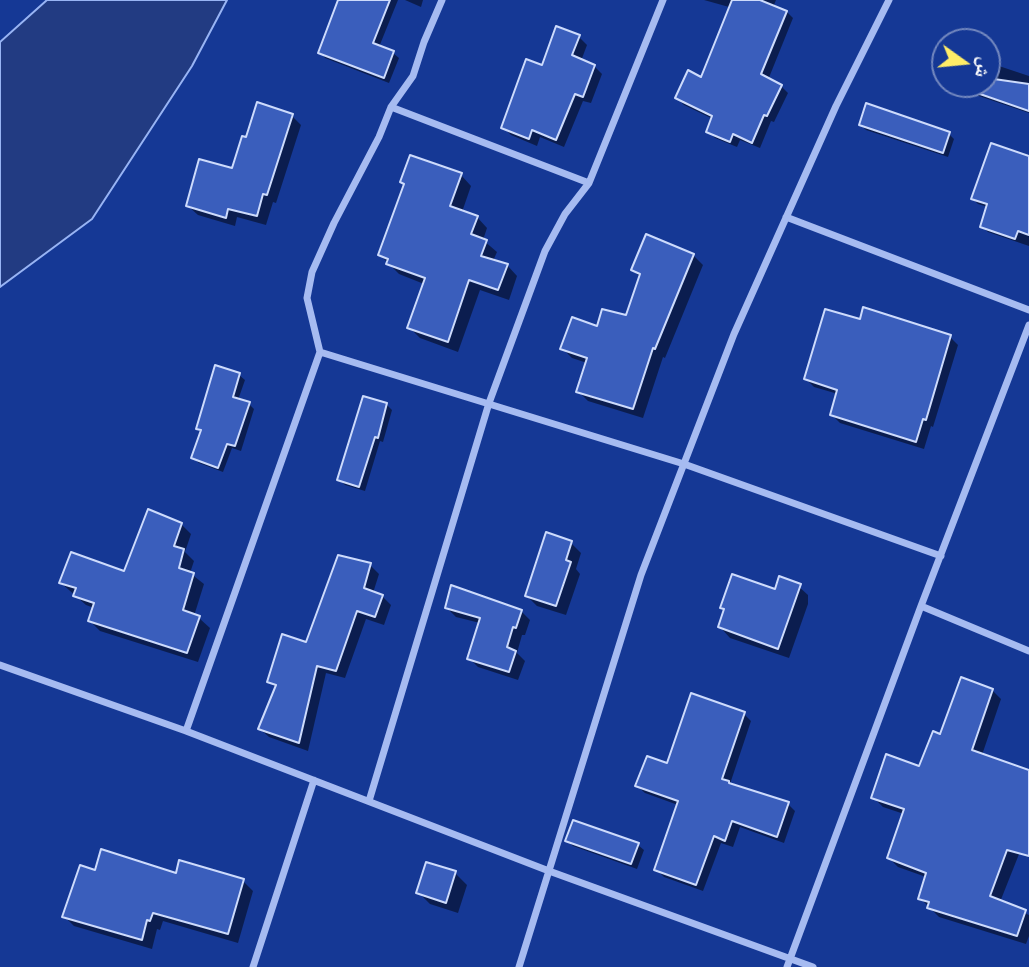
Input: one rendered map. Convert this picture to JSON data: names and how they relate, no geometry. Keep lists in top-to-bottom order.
{
  "north": "right"
}
